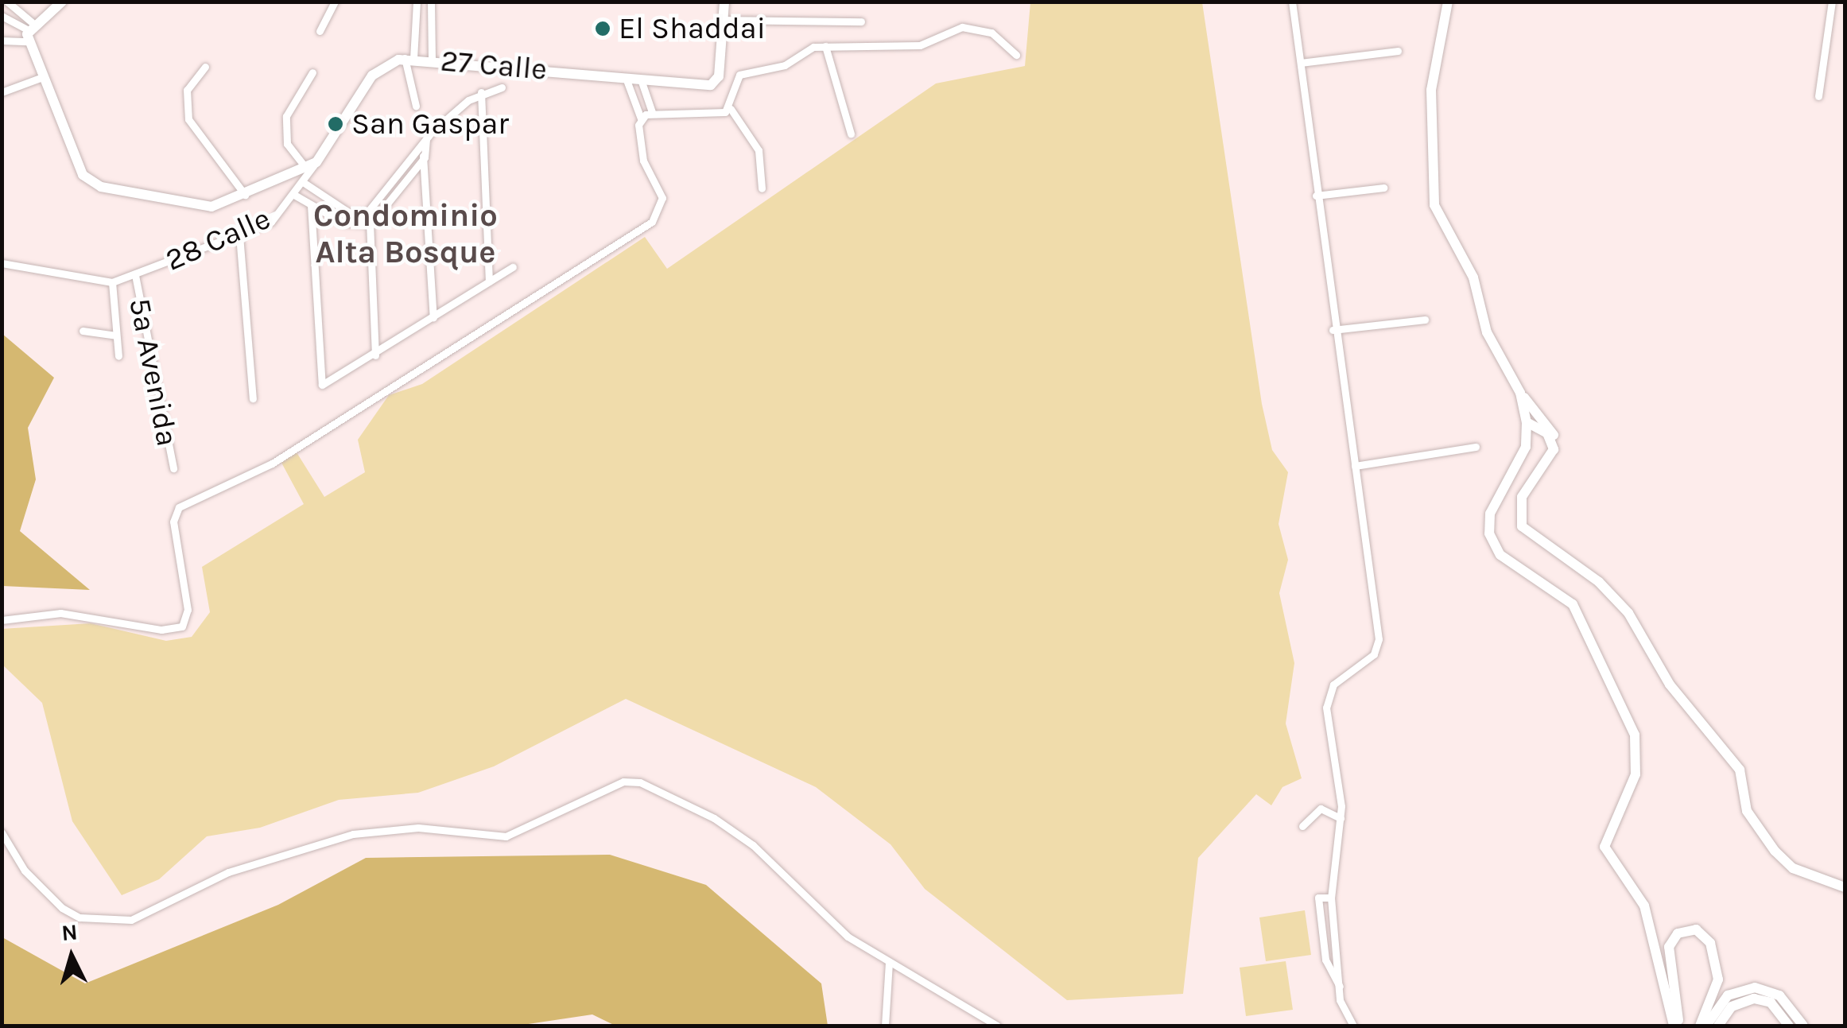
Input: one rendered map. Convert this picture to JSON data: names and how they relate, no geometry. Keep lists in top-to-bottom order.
{
  "streets": {
    "main road": ["27 Calle"],
    "street": ["28 Calle", "5a Avenida"]
  },
  "crossings": [
    ["27 Calle", "28 Calle"],
    ["28 Calle", "5a Avenida"]
  ],
  "districts": ["Condominio Alta Bosque"],
  "places": ["El Shaddai", "San Gaspar"],
  "north": "top"
}
